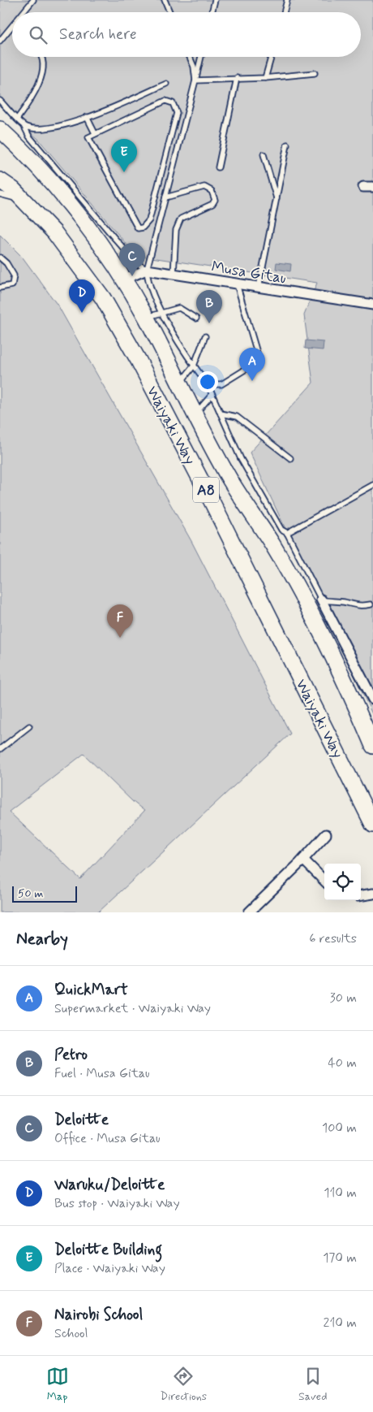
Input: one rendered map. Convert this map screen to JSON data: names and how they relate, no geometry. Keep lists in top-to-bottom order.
{
  "streets": {
    "highway": ["Waiyaki Way", "A8"],
    "street": ["Musa Gitau"]
  },
  "scale_bar": "50 m",
  "page": {
    "search": "Search here",
    "pins": [
      "E",
      "C",
      "D",
      "B",
      "A",
      "F"
    ],
    "scale": "50 m",
    "heading": ["Nearby", "6 results"],
    "list": [
      {
        "mark": "A",
        "name": "QuickMart",
        "note": "Supermarket · Waiyaki Way",
        "value": "30 m"
      },
      {
        "mark": "B",
        "name": "Petro",
        "note": "Fuel · Musa Gitau",
        "value": "40 m"
      },
      {
        "mark": "C",
        "name": "Deloitte",
        "note": "Office · Musa Gitau",
        "value": "100 m"
      },
      {
        "mark": "D",
        "name": "Waruku/Deloitte",
        "note": "Bus stop · Waiyaki Way",
        "value": "110 m"
      },
      {
        "mark": "E",
        "name": "Deloitte Building",
        "note": "Place · Waiyaki Way",
        "value": "170 m"
      },
      {
        "mark": "F",
        "name": "Nairobi School",
        "note": "School",
        "value": "210 m"
      }
    ],
    "nav": ["Map", "Directions", "Saved"]
  }
}
